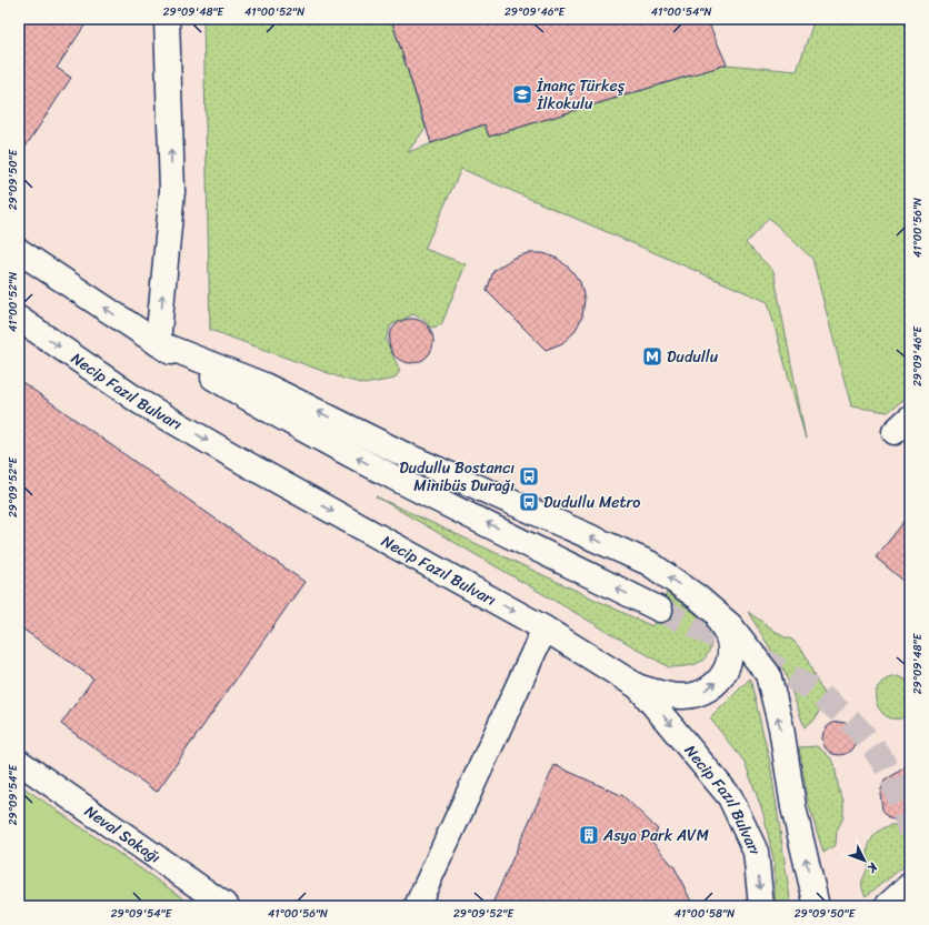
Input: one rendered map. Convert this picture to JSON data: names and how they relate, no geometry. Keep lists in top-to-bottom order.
{
  "streets": {
    "main road": ["Necip Fazıl Bulvarı", "Neval Sokağı"]
  },
  "places": {
    "school or university": ["İnanç Türkeş İlkokulu"],
    "metro station": ["Dudullu"],
    "bus stop": ["Dudullu Bostancı Minibüs Durağı", "Dudullu Metro"],
    "building": ["Asya Park AVM"]
  },
  "north": "bottom right",
  "coordinates": [
    "29°09'48\"E",
    "41°00'52\"N",
    "29°09'46\"E",
    "41°00'54\"N",
    "29°09'50\"E",
    "41°00'56\"N",
    "29°09'52\"E",
    "29°09'54\"E",
    "41°00'58\"N"
  ]
}
